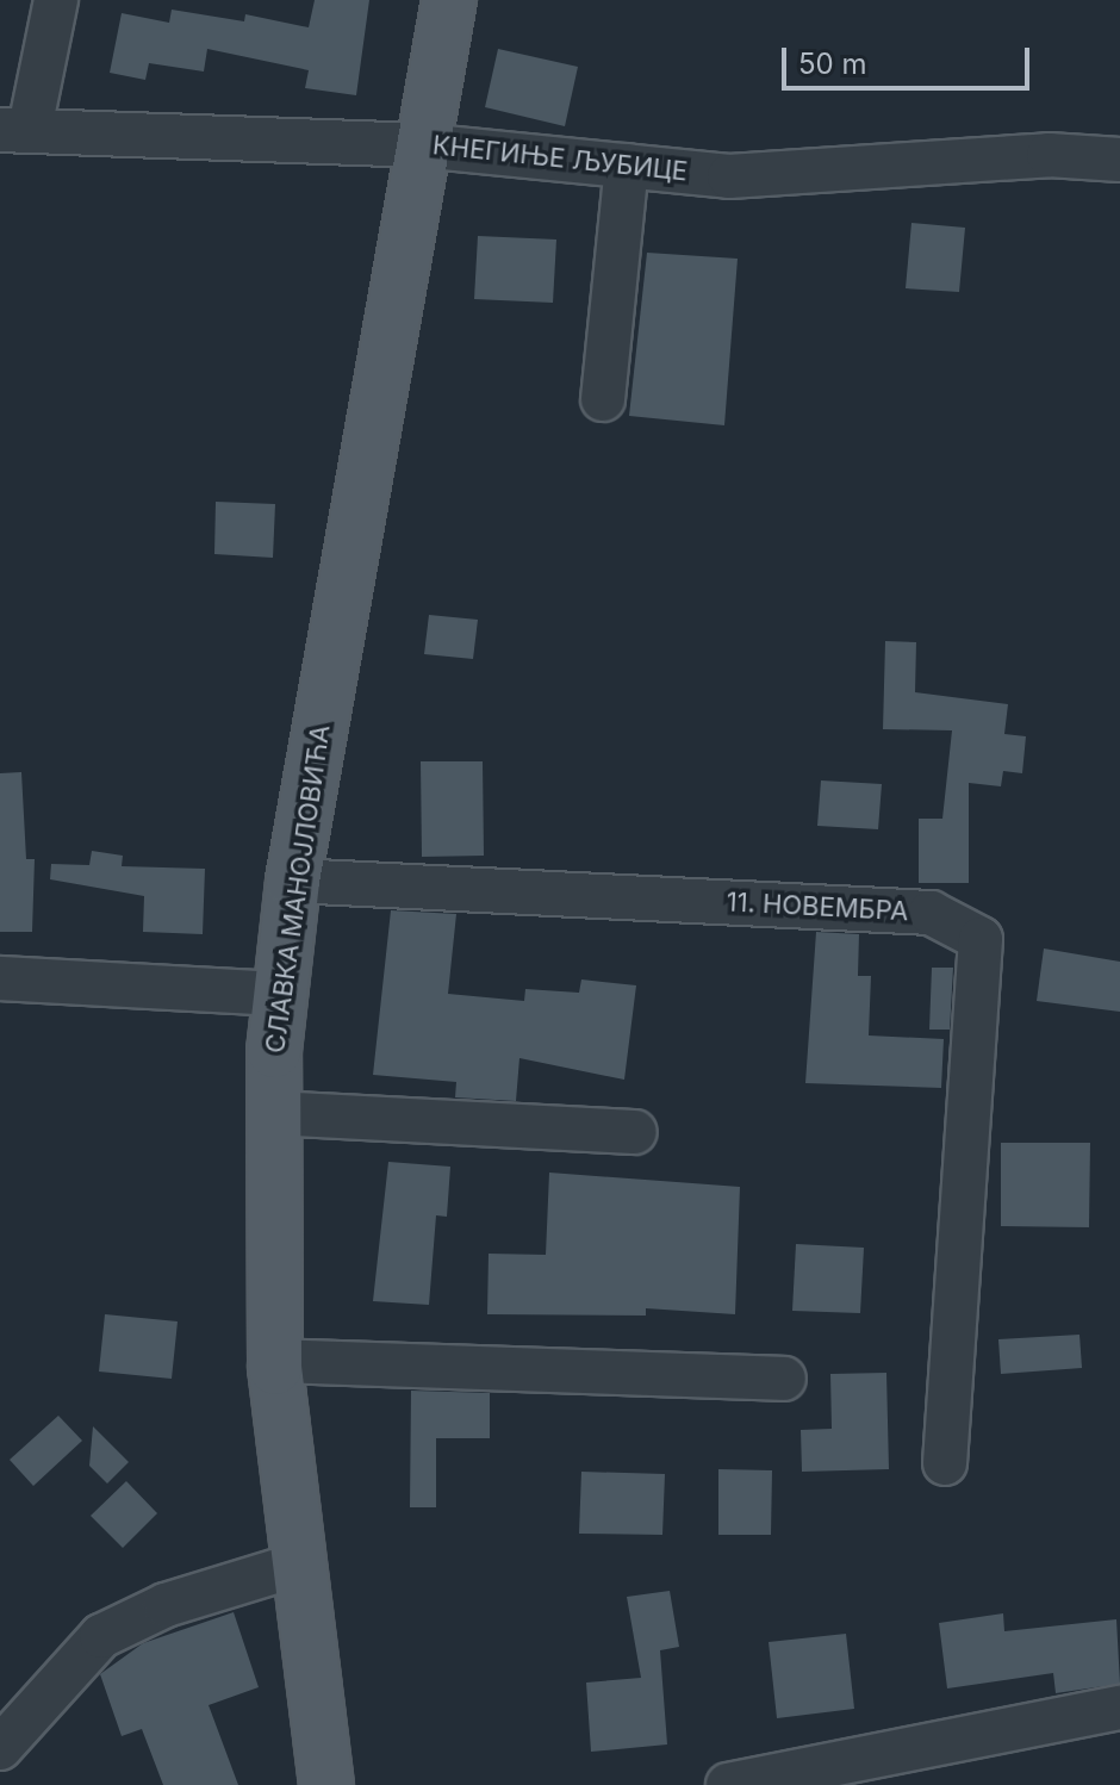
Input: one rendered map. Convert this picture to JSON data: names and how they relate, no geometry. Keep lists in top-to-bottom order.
{
  "streets": {
    "main road": ["СЛАВКА МАНОЈЛОВИЋА"],
    "street": ["КНЕГИЊЕ ЉУБИЦЕ", "11. НОВЕМБРА"]
  },
  "crossings": [
    ["КНЕГИЊЕ ЉУБИЦЕ", "СЛАВКА МАНОЈЛОВИЋА"],
    ["СЛАВКА МАНОЈЛОВИЋА", "11. НОВЕМБРА"]
  ],
  "scale_bar": "50 m"
}
